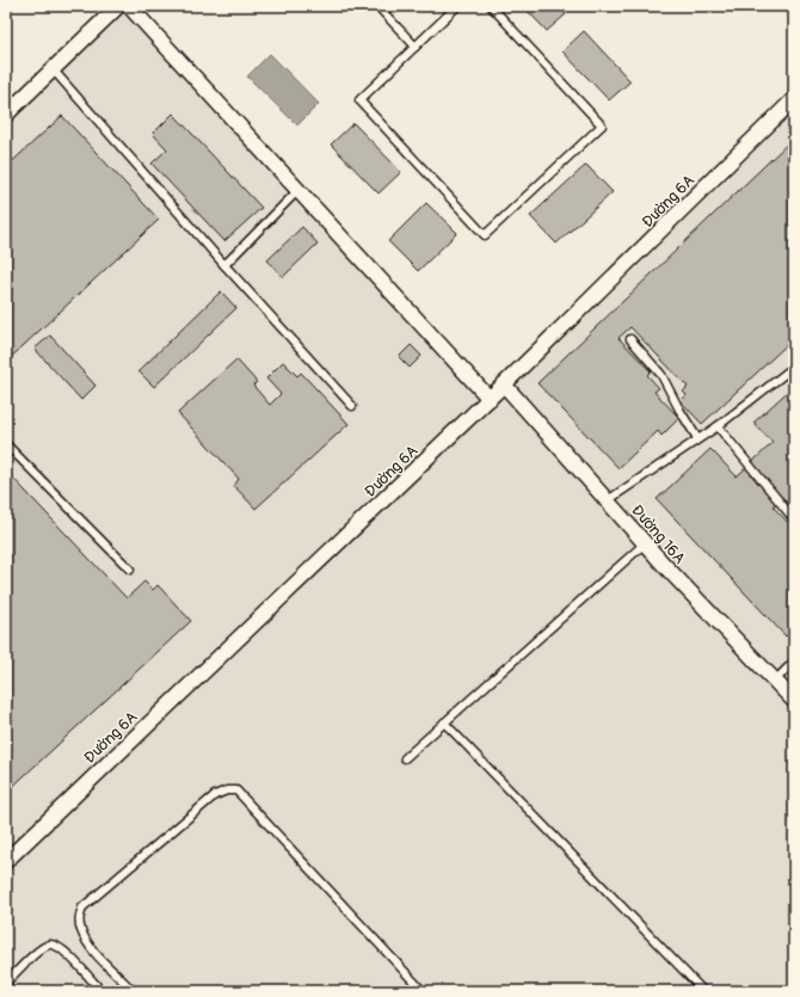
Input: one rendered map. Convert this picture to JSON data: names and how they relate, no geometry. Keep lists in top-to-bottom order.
{
  "streets": {
    "street": ["Đường 6A", "Đường 16A"]
  },
  "crossings": [
    ["Đường 6A", "Đường 16A"]
  ]
}
